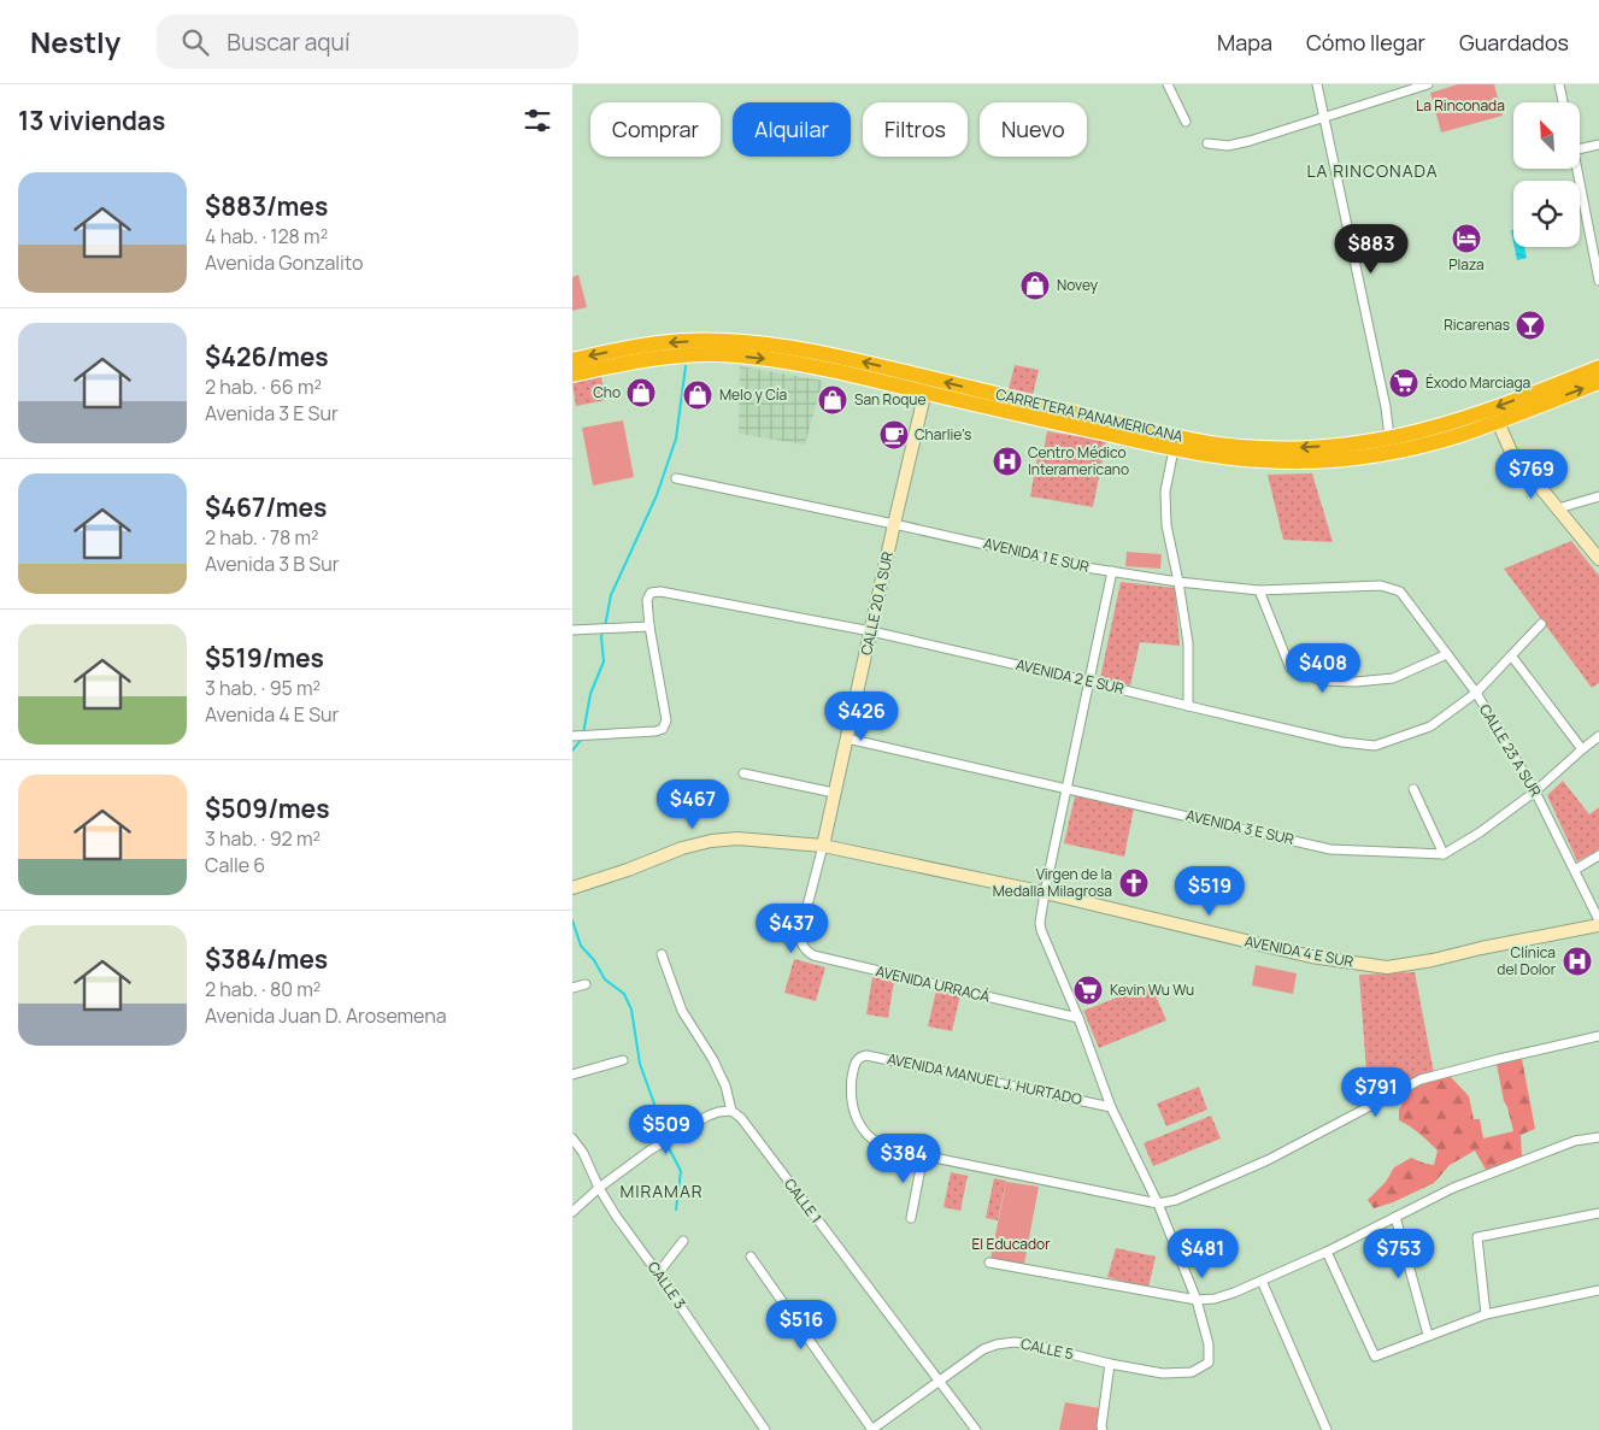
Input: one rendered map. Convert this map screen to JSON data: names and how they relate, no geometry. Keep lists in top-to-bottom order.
{
  "streets": {
    "highway": ["CARRETERA PANAMERICANA"],
    "street": [
      "AVENIDA 1 E SUR",
      "CALLE 20 A SUR",
      "AVENIDA 2 E SUR",
      "CALLE 23 A SUR",
      "AVENIDA 3 E SUR",
      "AVENIDA 4 E SUR",
      "AVENIDA URRACÁ",
      "AVENIDA MANUEL J. HURTADO",
      "CALLE 1",
      "CALLE 3",
      "CALLE 5"
    ]
  },
  "crossings": [
    ["CARRETERA PANAMERICANA", "CALLE 20 A SUR"],
    ["AVENIDA 1 E SUR", "CALLE 20 A SUR"],
    ["AVENIDA 1 E SUR", "CALLE 23 A SUR"],
    ["CALLE 20 A SUR", "AVENIDA 2 E SUR"],
    ["CALLE 20 A SUR", "AVENIDA 3 E SUR"],
    ["CALLE 20 A SUR", "AVENIDA 4 E SUR"],
    ["CALLE 20 A SUR", "AVENIDA URRACÁ"],
    ["AVENIDA 2 E SUR", "CALLE 23 A SUR"],
    ["CALLE 23 A SUR", "AVENIDA 4 E SUR"],
    ["CALLE 1", "CALLE 5"]
  ],
  "districts": ["LA RINCONADA", "MIRAMAR"],
  "parks": ["La Rinconada", "El Educador"],
  "places": {
    "hotel": ["Plaza"],
    "shop": [
      "Novey",
      "Cho",
      "Melo y Cía",
      "San Roque"
    ],
    "bar": ["Ricarenas"],
    "supermarket": ["Éxodo Marciaga", "Kevin Wu Wu"],
    "cafe": ["Charlie's"],
    "hospital": ["Centro Médico Interamericano", "Clínica del Dolor"],
    "church": ["Virgen de la Medalla Milagrosa"]
  },
  "north": "top left",
  "page": {
    "header": "Nestly",
    "search": "Buscar aquí",
    "nav": ["Mapa", "Cómo llegar", "Guardados"],
    "heading": "13 viviendas",
    "chip": [
      "Comprar",
      "Alquilar",
      "Filtros",
      "Nuevo"
    ],
    "list": [
      {
        "name": "$883/mes",
        "note": "4 hab. · 128 m² · Avenida Gonzalito"
      },
      {
        "name": "$426/mes",
        "note": "2 hab. · 66 m² · Avenida 3 E Sur"
      },
      {
        "name": "$467/mes",
        "note": "2 hab. · 78 m² · Avenida 3 B Sur"
      },
      {
        "name": "$519/mes",
        "note": "3 hab. · 95 m² · Avenida 4 E Sur"
      },
      {
        "name": "$509/mes",
        "note": "3 hab. · 92 m² · Calle 6"
      },
      {
        "name": "$384/mes",
        "note": "2 hab. · 80 m² · Avenida Juan D. Arosemena"
      }
    ],
    "price": [
      "$883",
      "$769",
      "$408",
      "$426",
      "$467",
      "$519",
      "$437",
      "$791",
      "$509",
      "$384",
      "$481",
      "$753",
      "$516"
    ]
  }
}
